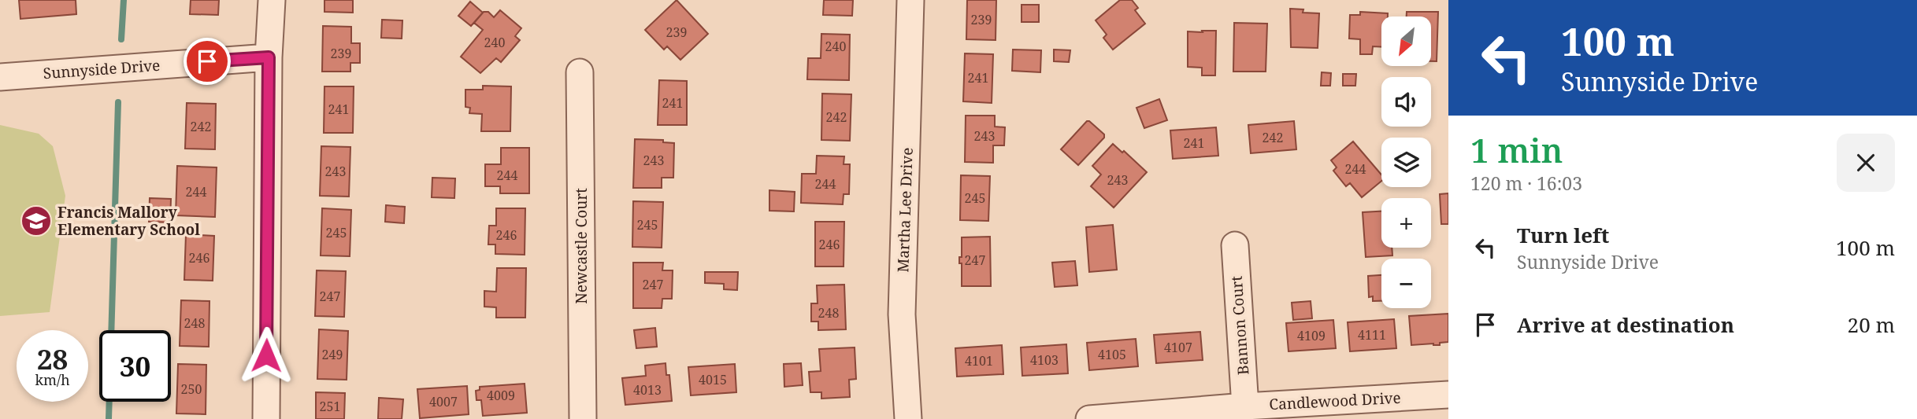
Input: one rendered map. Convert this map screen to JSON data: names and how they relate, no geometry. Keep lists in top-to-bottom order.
{
  "streets": {
    "street": [
      "Sunnyside Drive",
      "Martha Lee Drive",
      "Newcastle Court",
      "Bannon Court",
      "Candlewood Drive"
    ]
  },
  "crossings": [
    ["Bannon Court", "Candlewood Drive"]
  ],
  "places": {
    "school or university": ["Francis Mallory Elementary School"]
  },
  "house_numbers": [
    "239",
    "239",
    "240",
    "240",
    "239",
    "241",
    "241",
    "241",
    "242",
    "242",
    "243",
    "242",
    "241",
    "243",
    "244",
    "243",
    "244",
    "243",
    "244",
    "244",
    "245",
    "245",
    "245",
    "246",
    "246",
    "246",
    "247",
    "247",
    "247",
    "248",
    "248",
    "4111",
    "4109",
    "4107",
    "249",
    "4105",
    "4103",
    "4101",
    "4015",
    "250",
    "4013",
    "4009",
    "4007",
    "251"
  ],
  "north": "bottom left",
  "page": {
    "turn": ["100 m", "Sunnyside Drive"],
    "map_buttons": ["+", "−"],
    "heading": ["1 min", "120 m · 16:03"],
    "list": [
      {
        "name": "Turn left",
        "note": "Sunnyside Drive",
        "value": "100 m"
      },
      {
        "name": "Arrive at destination",
        "value": "20 m"
      }
    ],
    "speed": "28 km/h",
    "limit": "30"
  }
}
